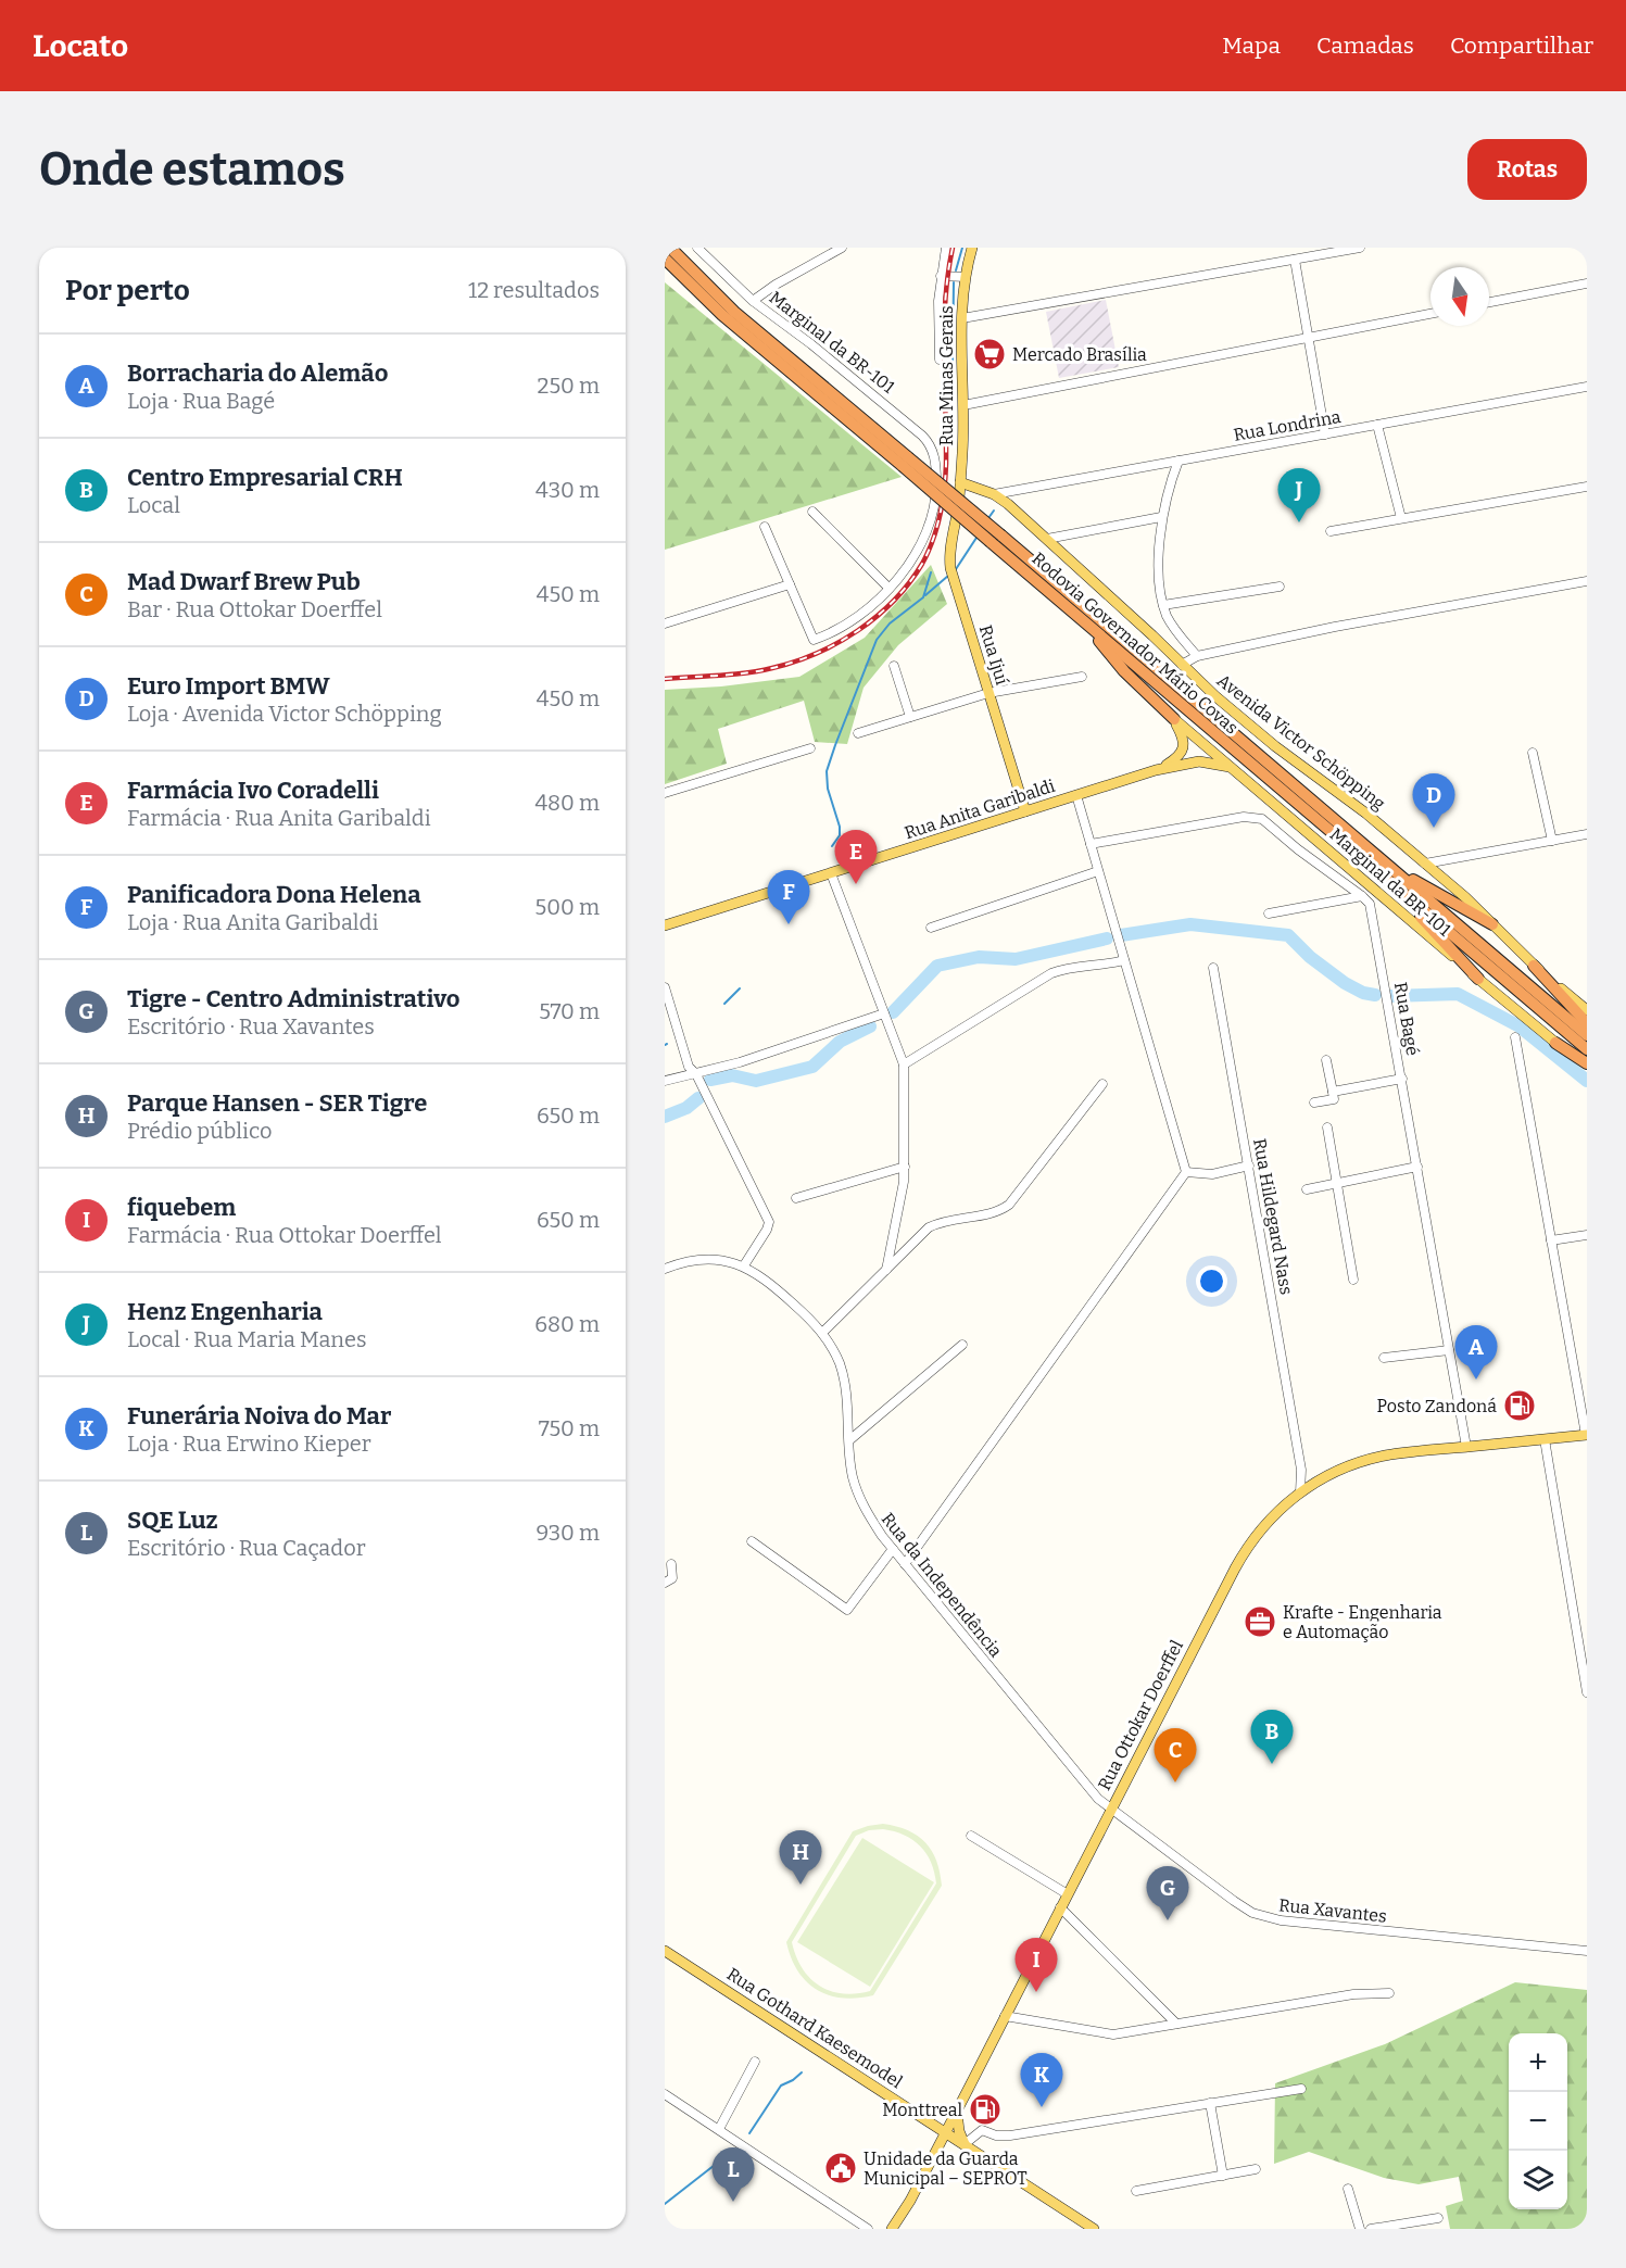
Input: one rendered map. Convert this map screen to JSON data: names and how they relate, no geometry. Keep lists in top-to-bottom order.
{
  "streets": {
    "highway": ["Rodovia Governador Mário Covas"],
    "main road": [
      "Marginal da BR-101",
      "Rua Minas Gerais",
      "Rua Ijuí",
      "Avenida Victor Schöpping",
      "Rua Anita Garibaldi",
      "Rua Ottokar Doerffel",
      "Rua Gothard Kaesemodel"
    ],
    "street": [
      "Rua Londrina",
      "Rua Bagé",
      "Rua Hildegard Nass",
      "Rua da Independência",
      "Rua Xavantes"
    ]
  },
  "crossings": [
    ["Marginal da BR-101", "Rua Anita Garibaldi"],
    ["Rua Minas Gerais", "Rua Ijuí"],
    ["Rua Minas Gerais", "Avenida Victor Schöpping"],
    ["Rua Londrina", "Avenida Victor Schöpping"],
    ["Rua Ijuí", "Rua Anita Garibaldi"],
    ["Rua Bagé", "Rua Ottokar Doerffel"],
    ["Rua Hildegard Nass", "Rua Ottokar Doerffel"],
    ["Rua da Independência", "Rua Ottokar Doerffel"],
    ["Rua da Independência", "Rua Xavantes"],
    ["Rua Ottokar Doerffel", "Rua Xavantes"],
    ["Rua Ottokar Doerffel", "Rua Gothard Kaesemodel"]
  ],
  "places": {
    "supermarket": ["Mercado Brasília"],
    "fuel station": ["Posto Zandoná", "Monttreal"],
    "office": ["Krafte - Engenharia e Automação"],
    "public building": ["Unidade da Guarda Municipal – SEPROT"]
  },
  "north": "bottom",
  "page": {
    "header": "Locato",
    "nav": ["Mapa", "Camadas", "Compartilhar"],
    "buttons": "Rotas",
    "title": "Onde estamos",
    "heading": ["Por perto", "12 resultados"],
    "list": [
      {
        "mark": "A",
        "name": "Borracharia do Alemão",
        "note": "Loja · Rua Bagé",
        "value": "250 m"
      },
      {
        "mark": "B",
        "name": "Centro Empresarial CRH",
        "note": "Local",
        "value": "430 m"
      },
      {
        "mark": "C",
        "name": "Mad Dwarf Brew Pub",
        "note": "Bar · Rua Ottokar Doerffel",
        "value": "450 m"
      },
      {
        "mark": "D",
        "name": "Euro Import BMW",
        "note": "Loja · Avenida Victor Schöpping",
        "value": "450 m"
      },
      {
        "mark": "E",
        "name": "Farmácia Ivo Coradelli",
        "note": "Farmácia · Rua Anita Garibaldi",
        "value": "480 m"
      },
      {
        "mark": "F",
        "name": "Panificadora Dona Helena",
        "note": "Loja · Rua Anita Garibaldi",
        "value": "500 m"
      },
      {
        "mark": "G",
        "name": "Tigre - Centro Administrativo",
        "note": "Escritório · Rua Xavantes",
        "value": "570 m"
      },
      {
        "mark": "H",
        "name": "Parque Hansen - SER Tigre",
        "note": "Prédio público",
        "value": "650 m"
      },
      {
        "mark": "I",
        "name": "fiquebem",
        "note": "Farmácia · Rua Ottokar Doerffel",
        "value": "650 m"
      },
      {
        "mark": "J",
        "name": "Henz Engenharia",
        "note": "Local · Rua Maria Manes",
        "value": "680 m"
      },
      {
        "mark": "K",
        "name": "Funerária Noiva do Mar",
        "note": "Loja · Rua Erwino Kieper",
        "value": "750 m"
      },
      {
        "mark": "L",
        "name": "SQE Luz",
        "note": "Escritório · Rua Caçador",
        "value": "930 m"
      }
    ],
    "pins": [
      "J",
      "D",
      "E",
      "F",
      "A",
      "B",
      "C",
      "H",
      "G",
      "I",
      "K",
      "L"
    ],
    "map_buttons": ["+", "−"]
  }
}
